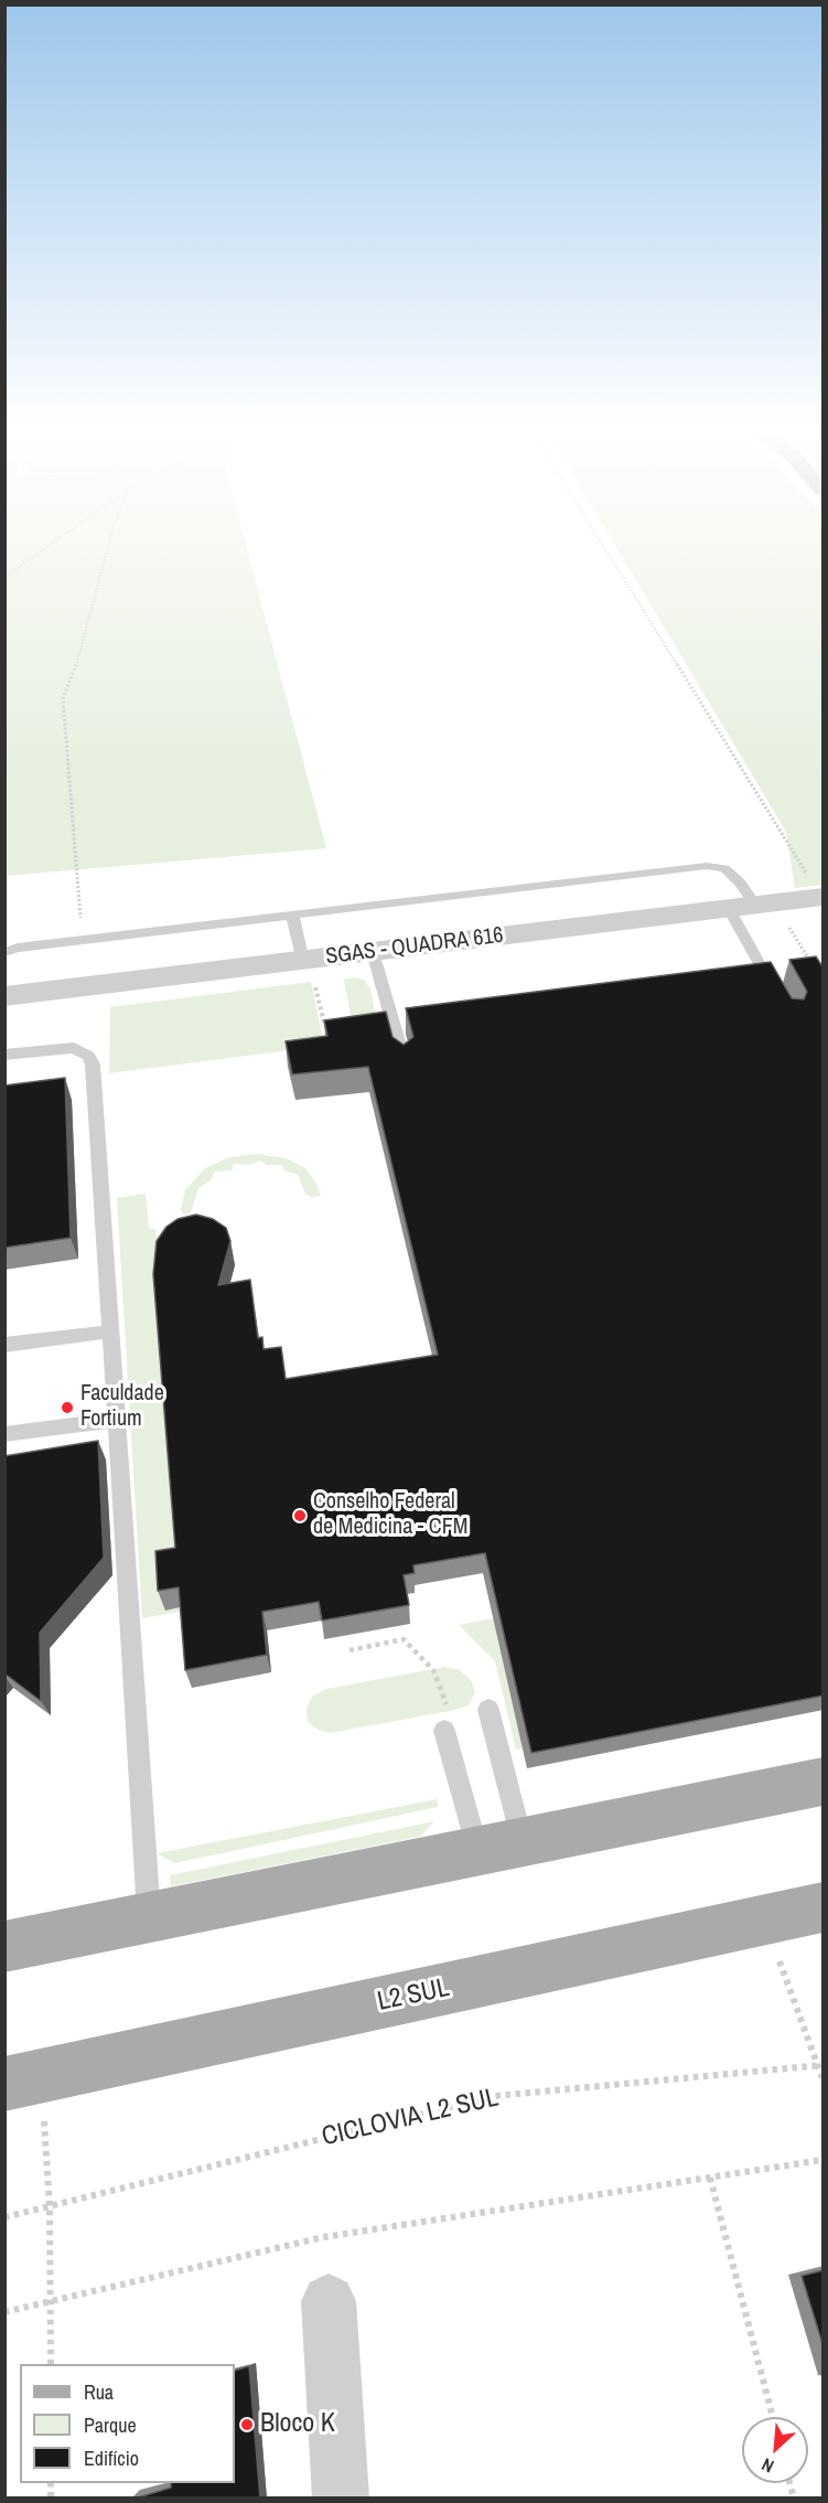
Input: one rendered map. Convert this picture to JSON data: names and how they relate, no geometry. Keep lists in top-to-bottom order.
{
  "streets": {
    "main road": ["L2 SUL"],
    "street": ["SGAS - QUADRA 616"],
    "path": ["CICLOVIA L2 SUL"]
  },
  "places": ["Faculdade Fortium", "Conselho Federal de Medicina - CFM", "Bloco K"],
  "legend": ["Rua", "Parque", "Edifício"],
  "north": "bottom left"
}
